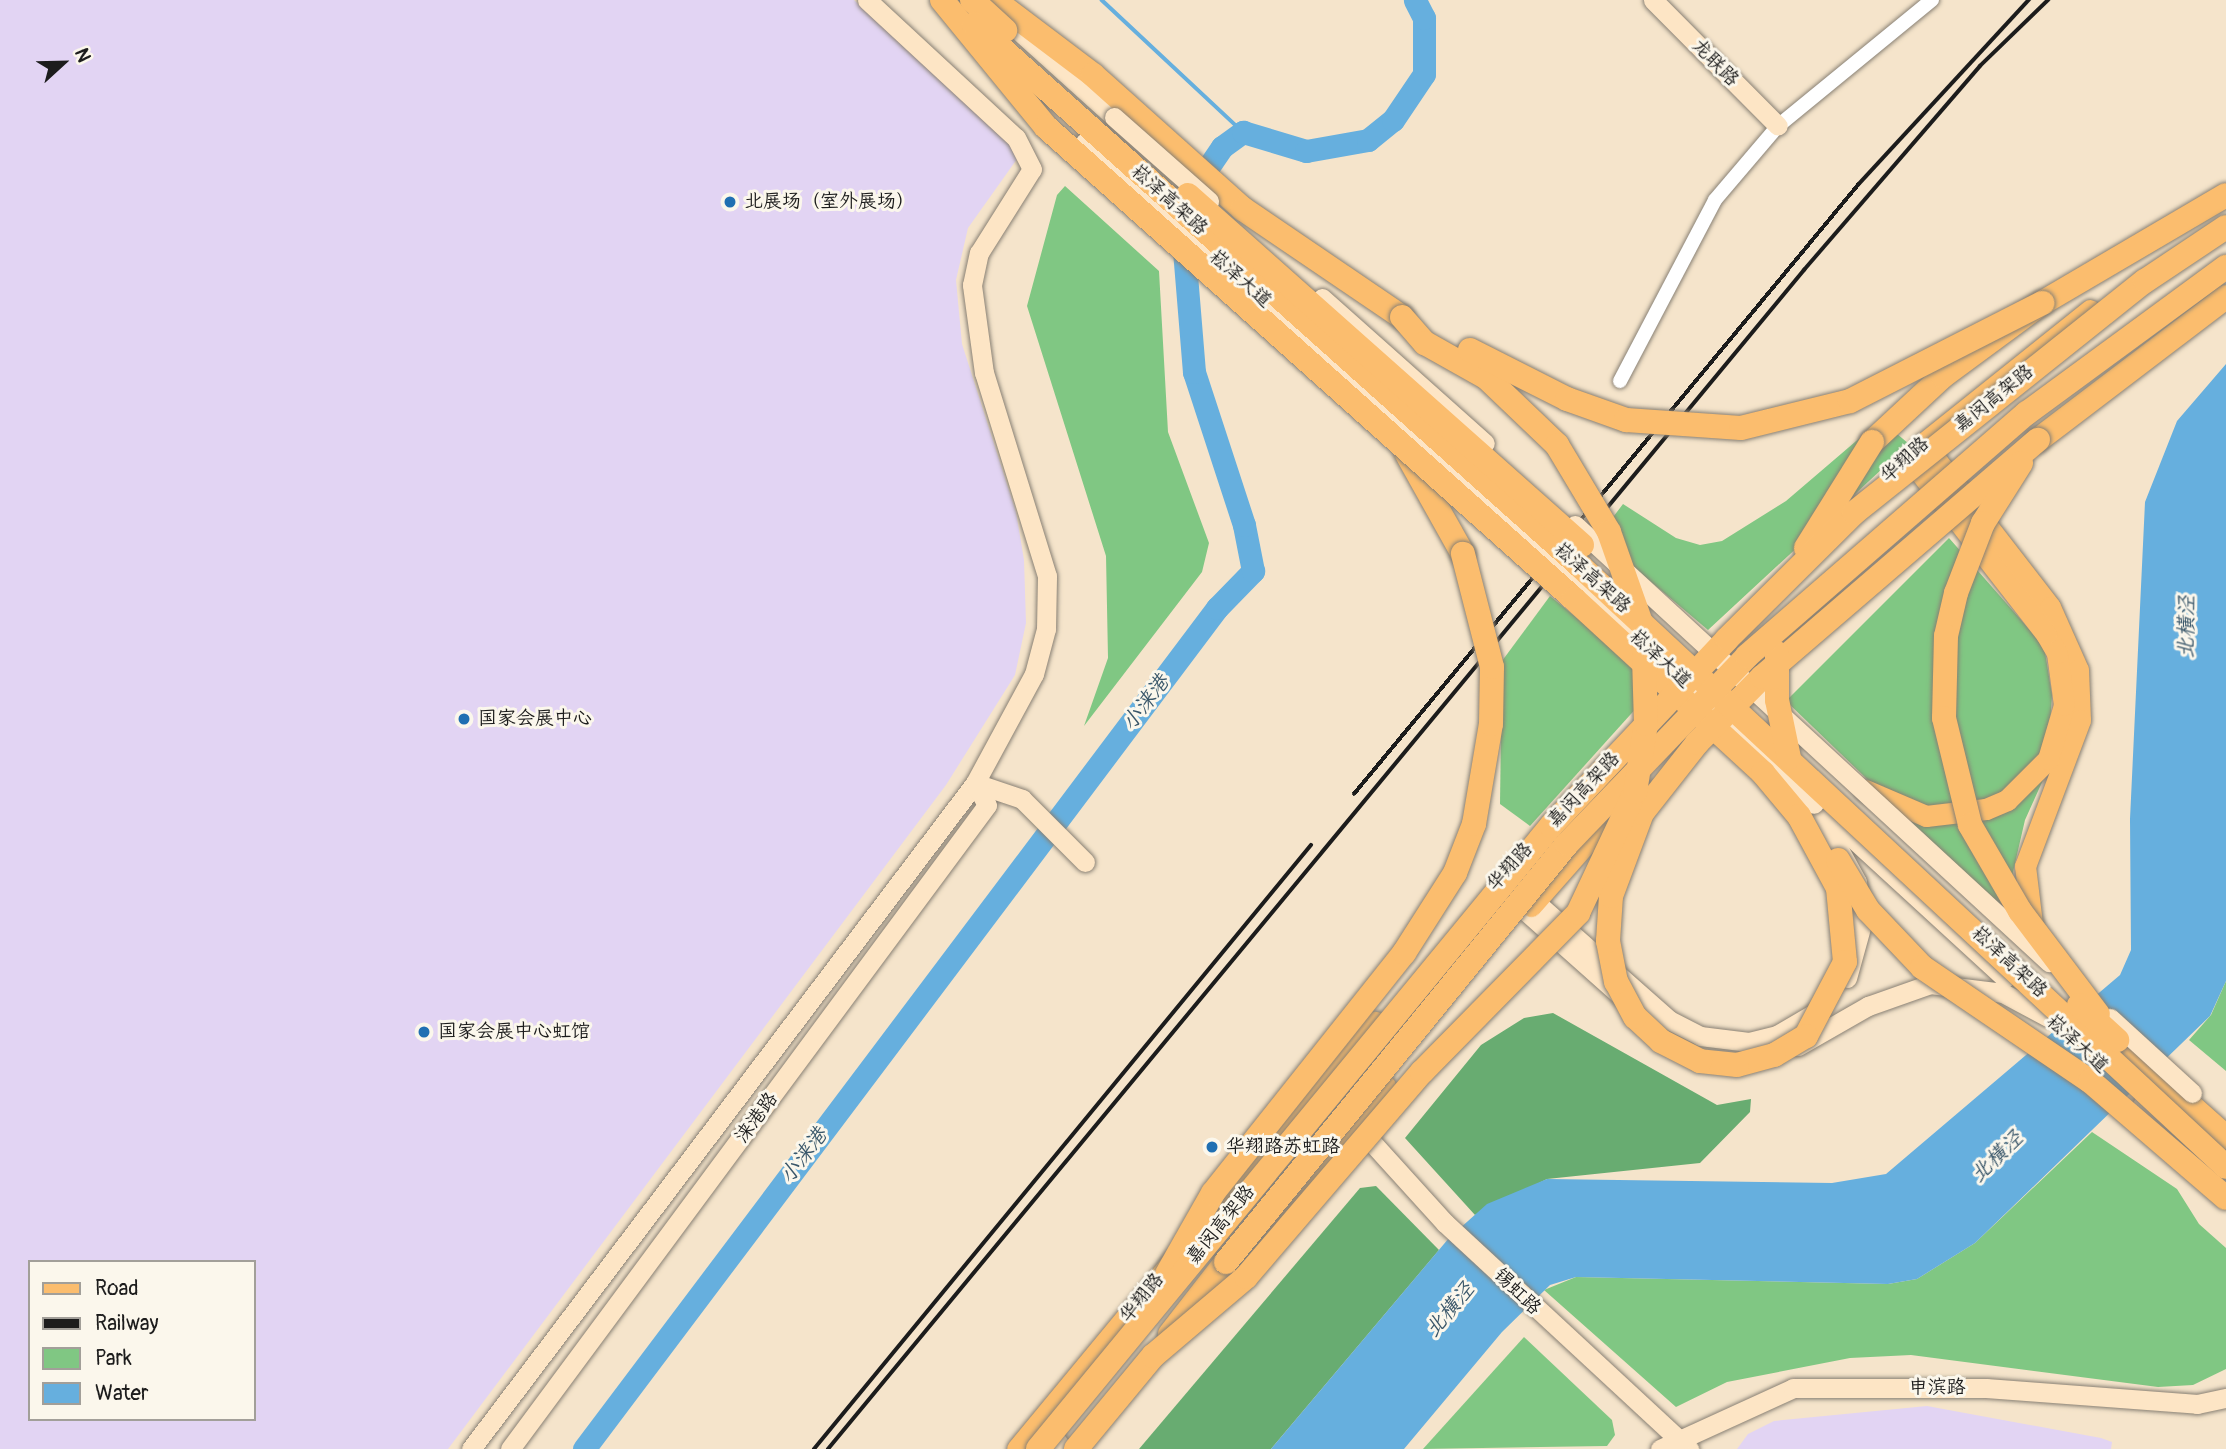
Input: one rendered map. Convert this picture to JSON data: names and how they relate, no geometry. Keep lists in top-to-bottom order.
{
  "streets": {
    "highway": ["崧泽高架路", "嘉闵高架路"],
    "main road": [
      "龙联路",
      "崧泽大道",
      "华翔路",
      "涞港路",
      "锡虹路",
      "申滨路"
    ]
  },
  "crossings": [
    ["锡虹路", "申滨路"]
  ],
  "water": ["北横泾", "小涞港"],
  "places": [
    "北展场（室外展场）",
    "国家会展中心",
    "国家会展中心虹馆",
    "华翔路苏虹路"
  ],
  "legend": [
    "Road",
    "Railway",
    "Park",
    "Water"
  ],
  "north": "right"
}
